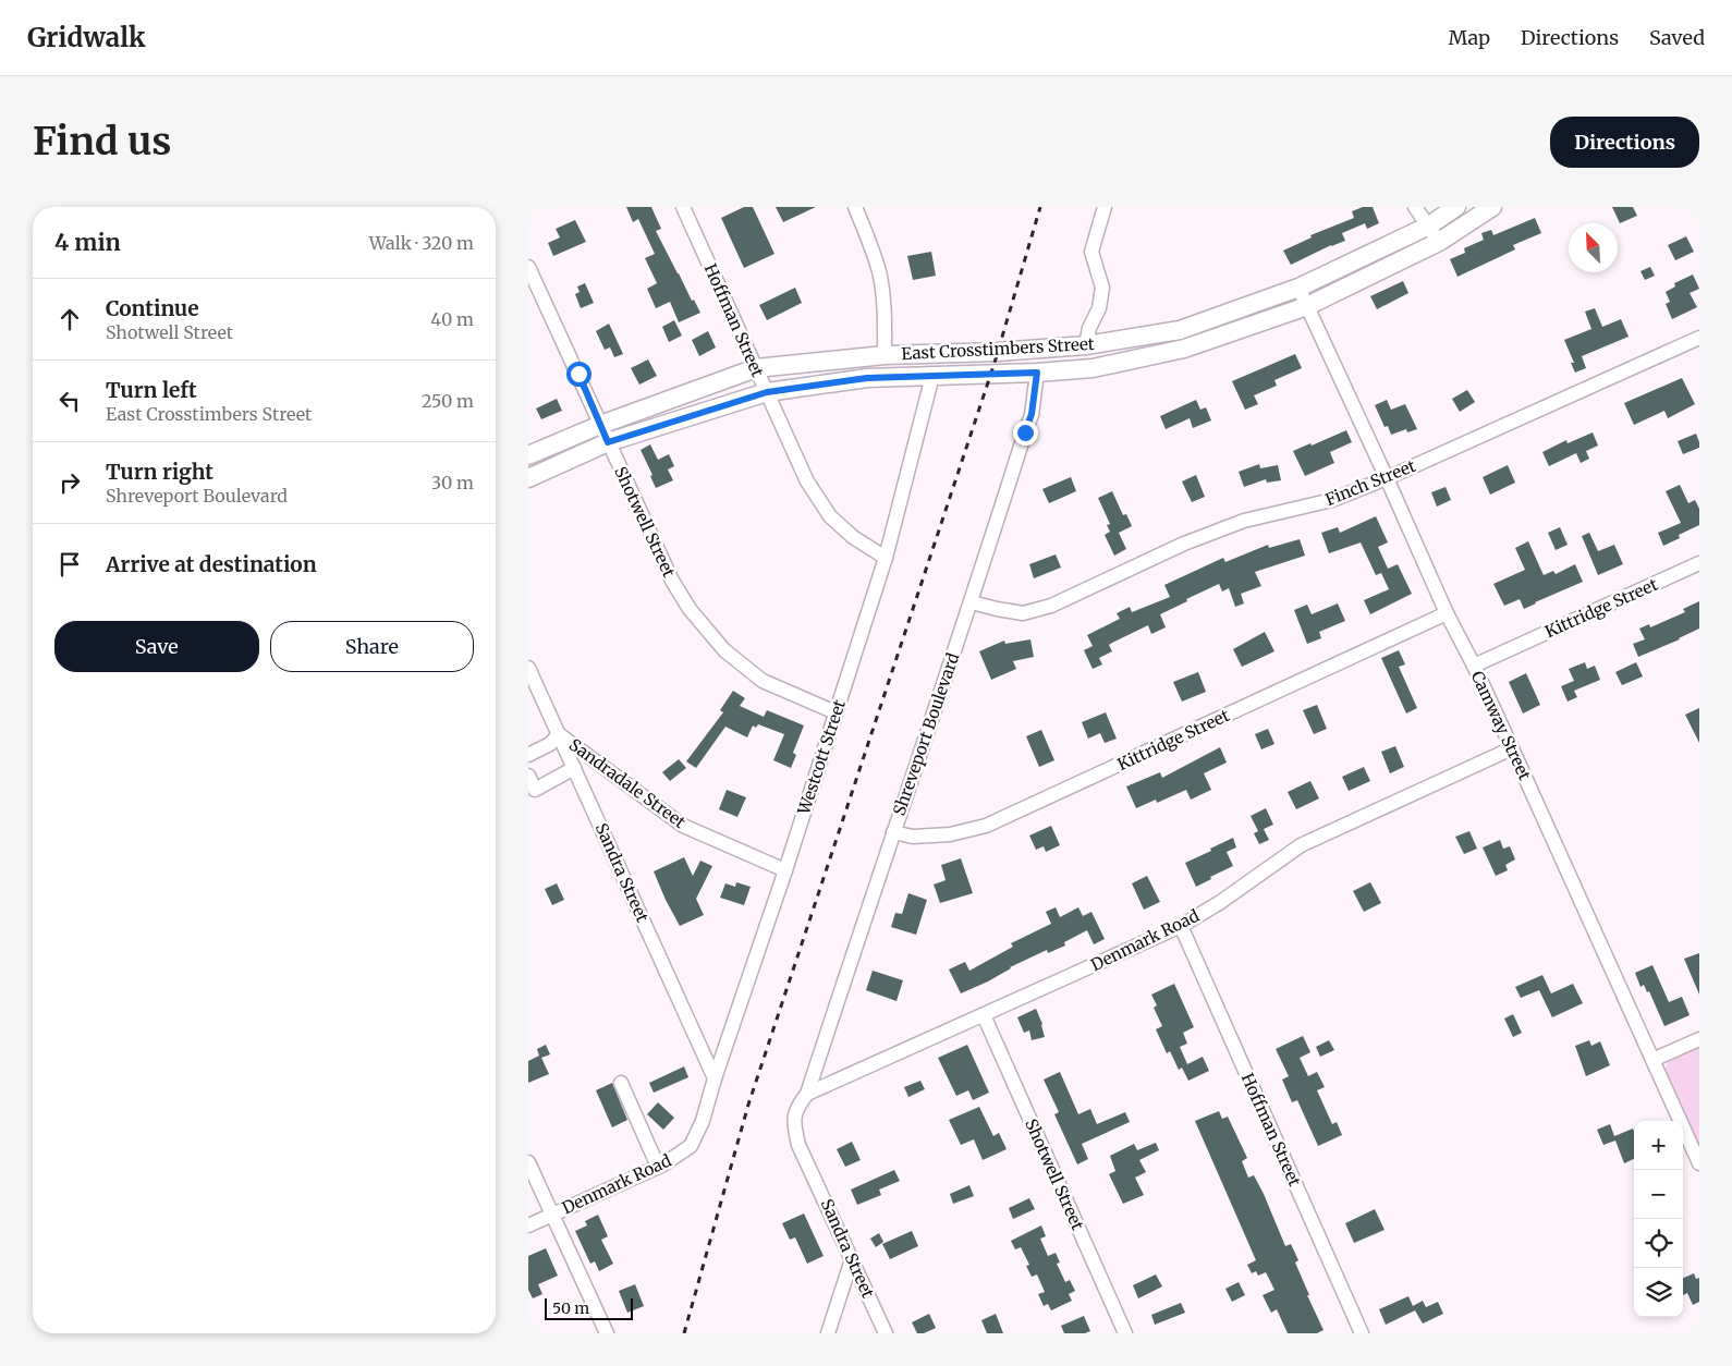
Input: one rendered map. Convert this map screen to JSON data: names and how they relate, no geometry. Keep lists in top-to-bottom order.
{
  "streets": {
    "main road": ["East Crosstimbers Street"],
    "street": [
      "Hoffman Street",
      "Finch Street",
      "Shotwell Street",
      "Kittridge Street",
      "Camway Street",
      "Shreveport Boulevard",
      "Westcott Street",
      "Sandradale Street",
      "Sandra Street",
      "Denmark Road"
    ]
  },
  "crossings": [
    ["Hoffman Street", "East Crosstimbers Street"],
    ["Hoffman Street", "Westcott Street"],
    ["Hoffman Street", "Denmark Road"],
    ["East Crosstimbers Street", "Shotwell Street"],
    ["East Crosstimbers Street", "Camway Street"],
    ["East Crosstimbers Street", "Shreveport Boulevard"],
    ["East Crosstimbers Street", "Westcott Street"],
    ["Finch Street", "Camway Street"],
    ["Finch Street", "Shreveport Boulevard"],
    ["Shotwell Street", "Westcott Street"],
    ["Shotwell Street", "Denmark Road"],
    ["Kittridge Street", "Camway Street"],
    ["Kittridge Street", "Shreveport Boulevard"],
    ["Camway Street", "Denmark Road"],
    ["Shreveport Boulevard", "Sandra Street"],
    ["Shreveport Boulevard", "Denmark Road"],
    ["Westcott Street", "Sandradale Street"],
    ["Westcott Street", "Sandra Street"],
    ["Westcott Street", "Denmark Road"],
    ["Sandradale Street", "Sandra Street"],
    ["Sandra Street", "Denmark Road"]
  ],
  "scale_bar": "50 m",
  "north": "top left",
  "page": {
    "header": "Gridwalk",
    "nav": ["Map", "Directions", "Saved"],
    "buttons": [
      "Directions",
      ["Save", "Share"]
    ],
    "title": "Find us",
    "heading": ["4 min", "Walk · 320 m"],
    "list": [
      ["Continue", "Shotwell Street", "40 m"],
      ["Turn left", "East Crosstimbers Street", "250 m"],
      ["Turn right", "Shreveport Boulevard", "30 m"],
      "Arrive at destination"
    ],
    "map_buttons": ["+", "−"],
    "scale": "50 m"
  }
}
